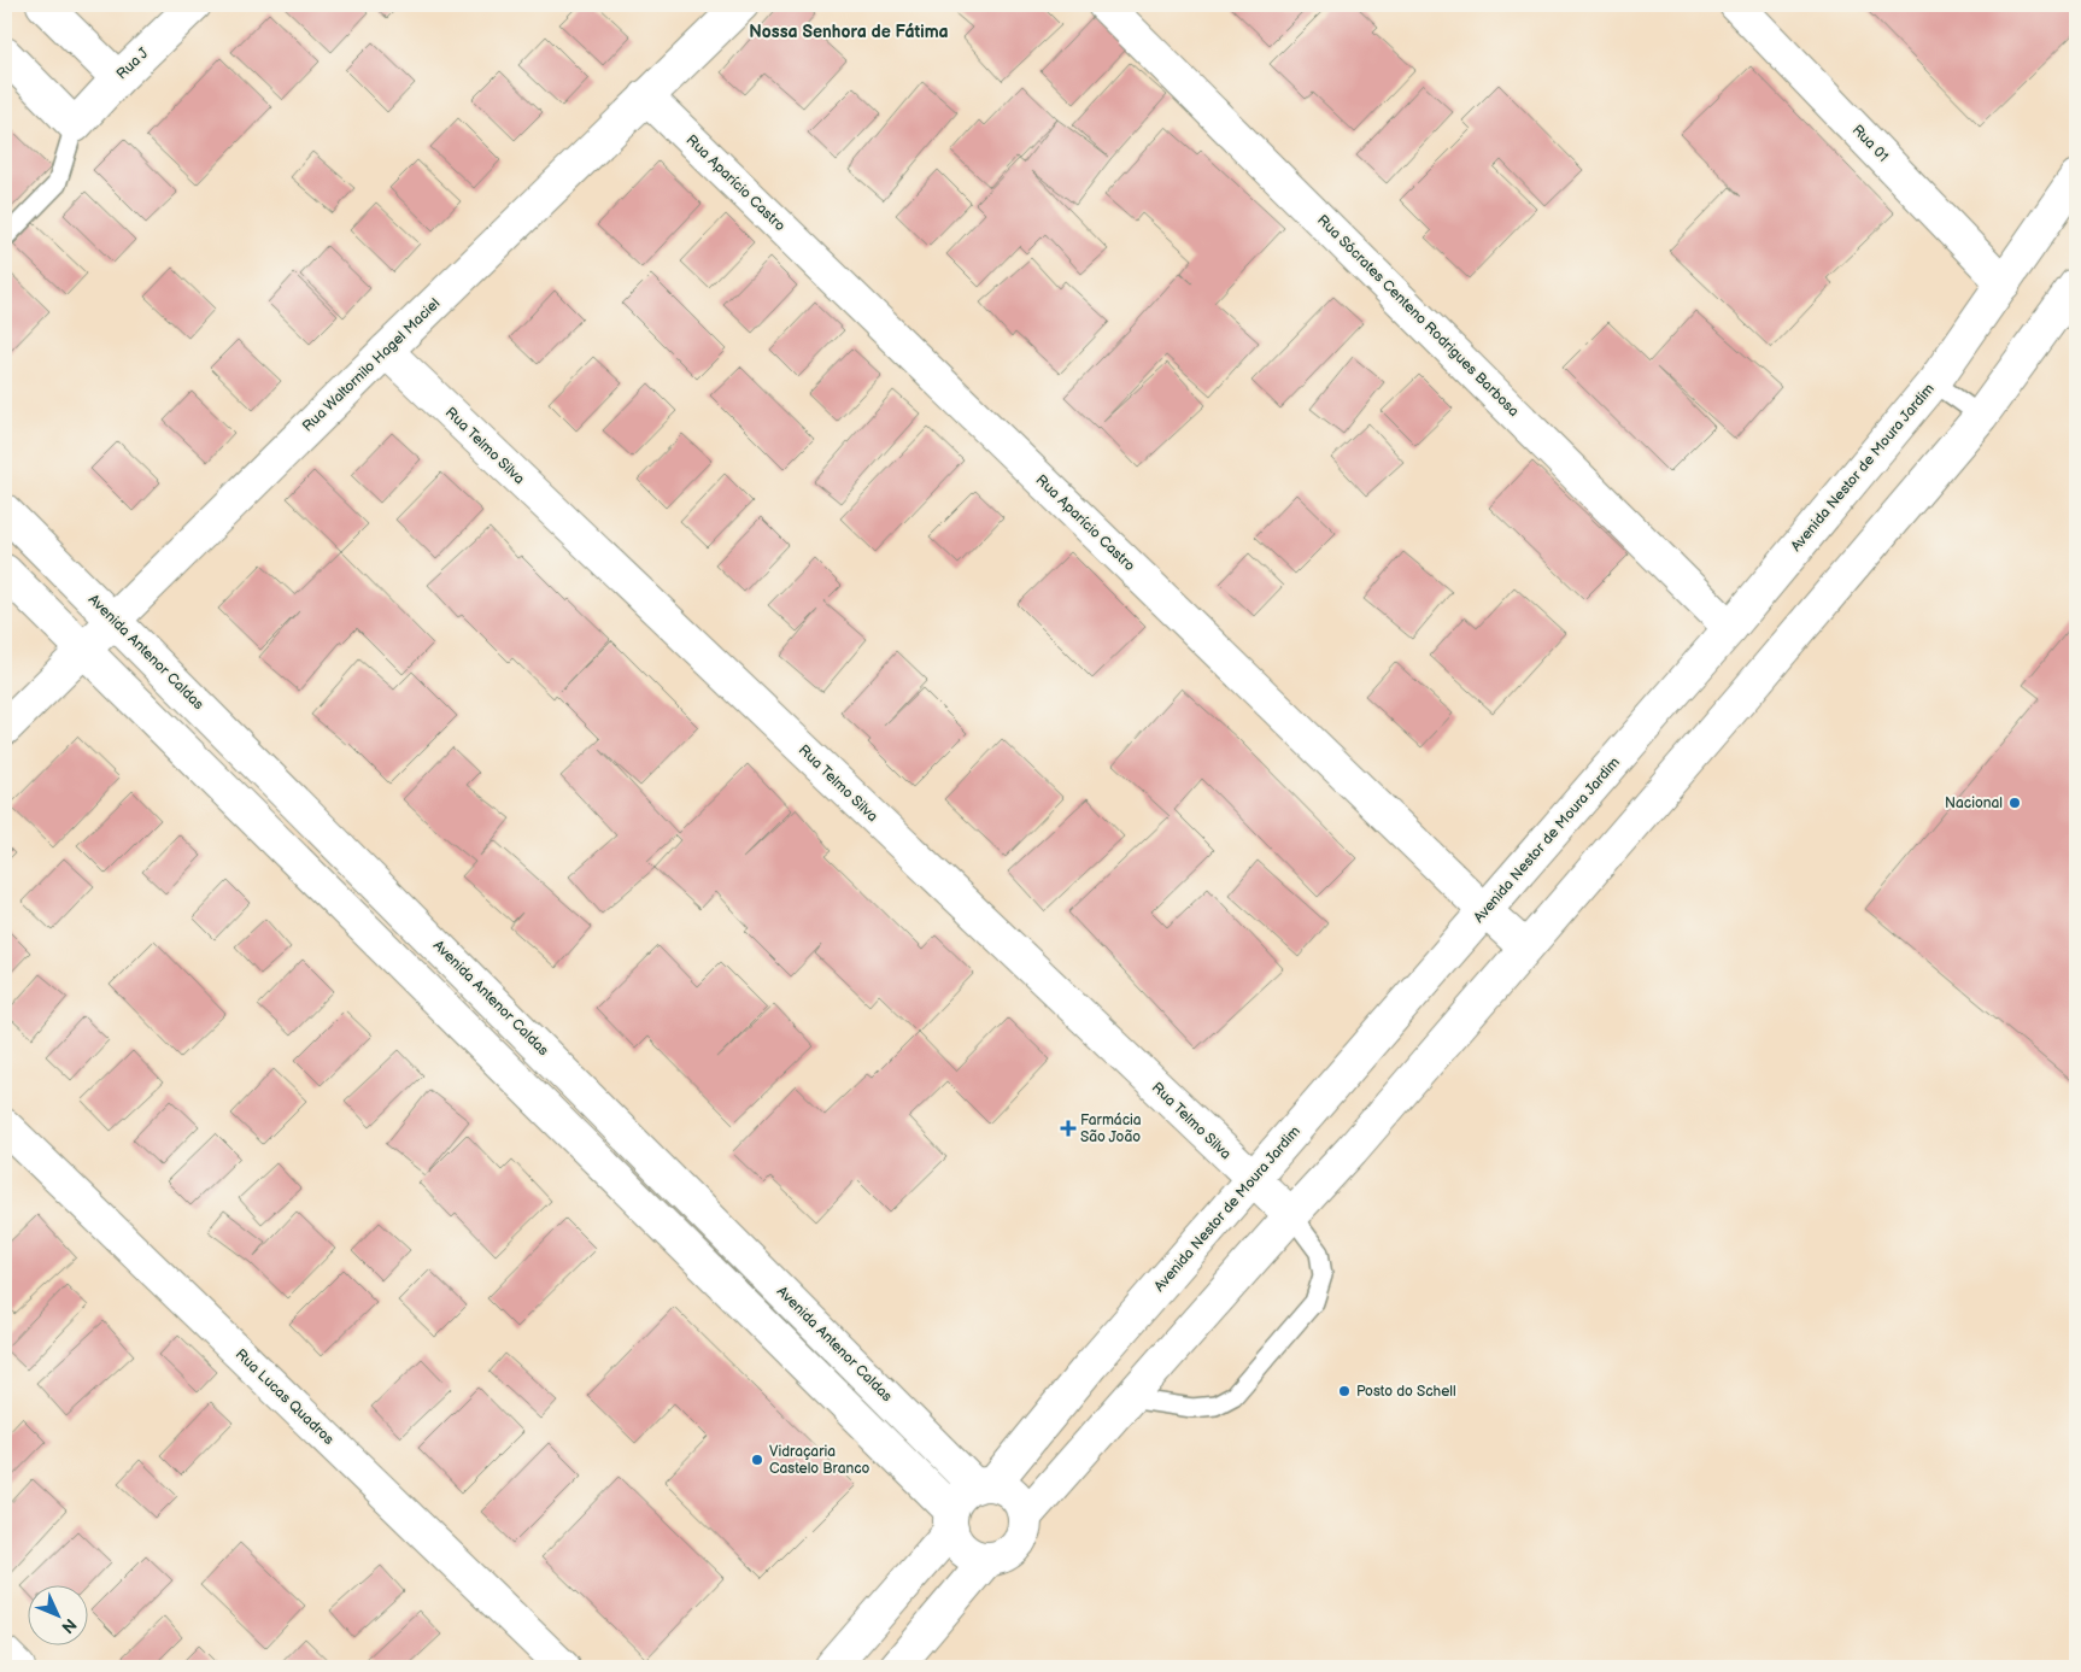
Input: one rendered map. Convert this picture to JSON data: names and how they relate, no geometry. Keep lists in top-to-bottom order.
{
  "streets": {
    "street": [
      "Rua J",
      "Rua 01",
      "Rua Aparício Castro",
      "Rua Sócrates Centeno Rodrigues Barbosa",
      "Rua Waltornilo Hagel Maciel",
      "Rua Telmo Silva",
      "Avenida Nestor de Moura Jardim",
      "Avenida Antenor Caldas",
      "Rua Lucas Quadros"
    ]
  },
  "crossings": [
    ["Rua 01", "Avenida Nestor de Moura Jardim"],
    ["Rua Aparício Castro", "Rua Waltornilo Hagel Maciel"],
    ["Rua Aparício Castro", "Avenida Nestor de Moura Jardim"],
    ["Rua Sócrates Centeno Rodrigues Barbosa", "Avenida Nestor de Moura Jardim"],
    ["Rua Waltornilo Hagel Maciel", "Rua Telmo Silva"],
    ["Rua Waltornilo Hagel Maciel", "Avenida Antenor Caldas"],
    ["Rua Telmo Silva", "Avenida Nestor de Moura Jardim"],
    ["Avenida Nestor de Moura Jardim", "Avenida Antenor Caldas"]
  ],
  "districts": ["Nossa Senhora de Fátima"],
  "places": {
    "other": ["Nacional", "Posto do Schell", "Vidraçaria Castelo Branco"],
    "health": ["Farmácia São João"]
  },
  "north": "bottom right"
}
